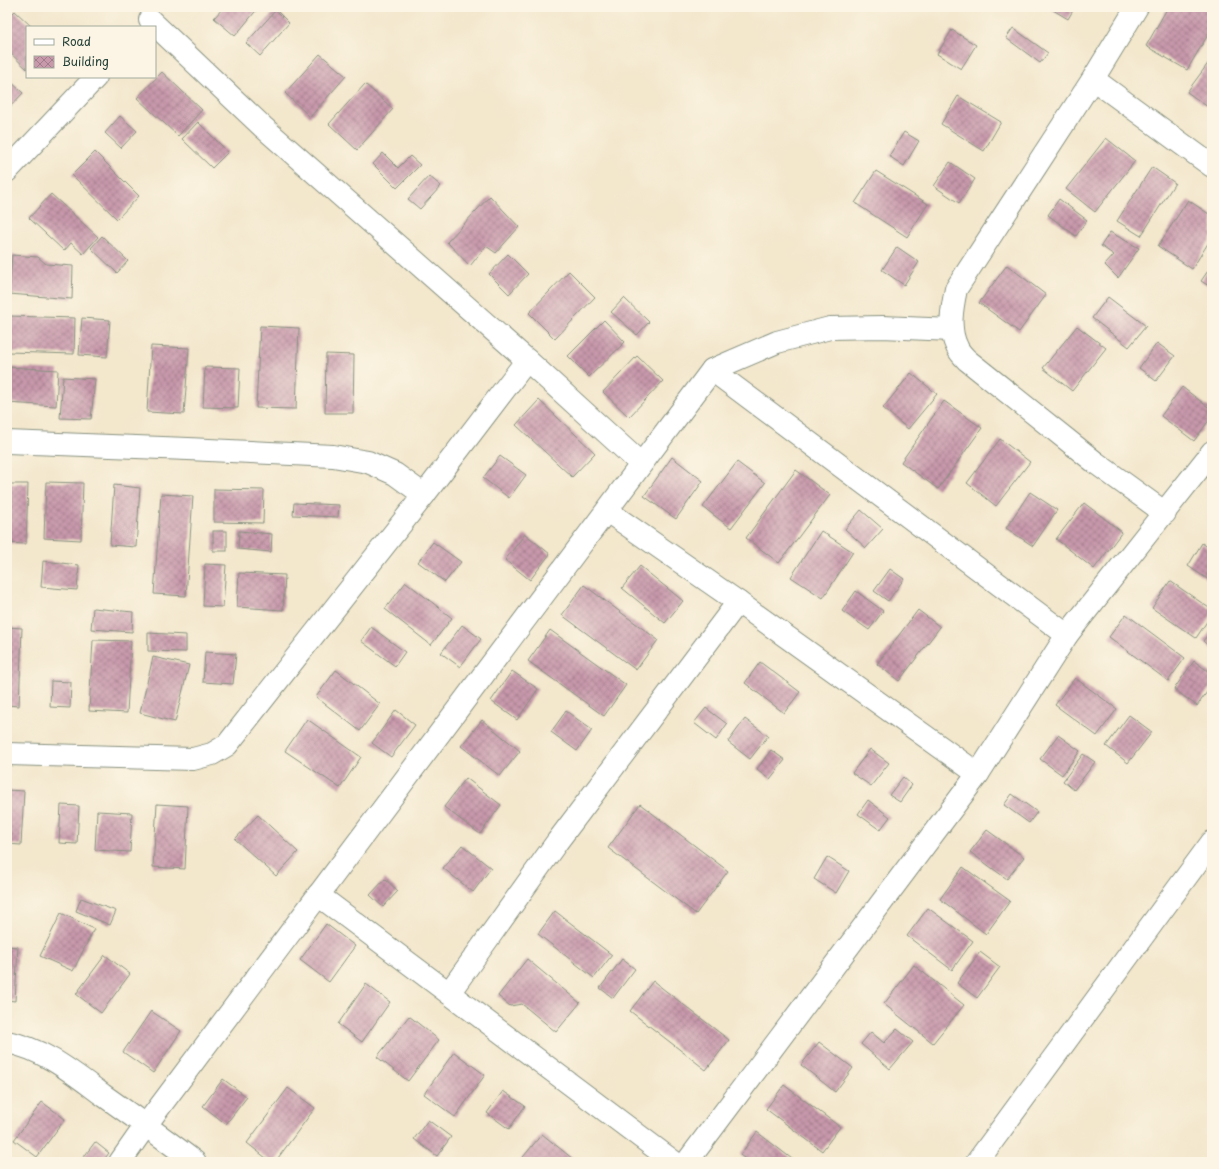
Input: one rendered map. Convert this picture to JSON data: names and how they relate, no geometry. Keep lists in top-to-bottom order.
{
  "legend": ["Road", "Building"]
}
